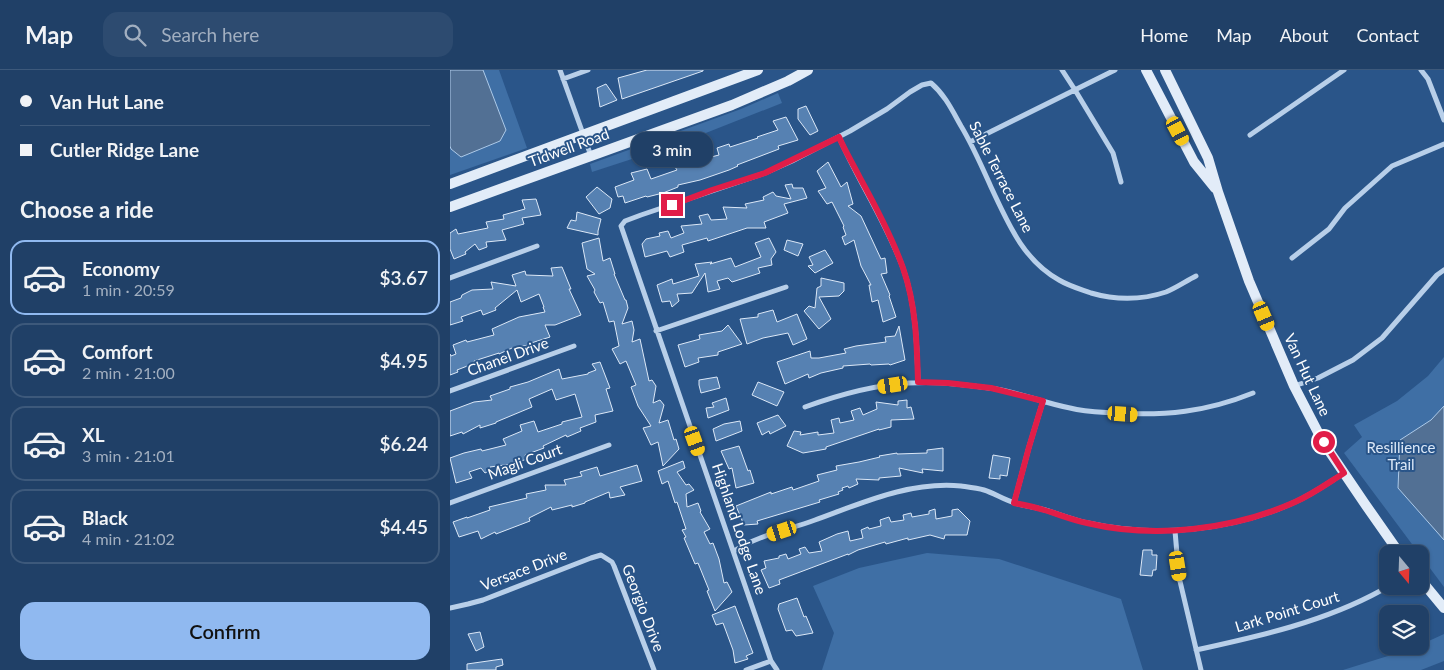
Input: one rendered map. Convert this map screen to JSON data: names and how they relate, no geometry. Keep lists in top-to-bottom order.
{
  "streets": {
    "street": [
      "Tidwell Road",
      "Sable Terrace Lane",
      "Chanel Drive",
      "Van Hut Lane",
      "Magli Court",
      "Highland Lodge Lane",
      "Versace Drive",
      "Georgio Drive",
      "Lark Point Court"
    ]
  },
  "crossings": [
    ["Sable Terrace Lane", "Highland Lodge Lane"],
    ["Versace Drive", "Georgio Drive"]
  ],
  "parks": ["Resillience Trail"],
  "north": "bottom",
  "page": {
    "header": "Map",
    "search": "Search here",
    "nav": [
      "Home",
      "Map",
      "About",
      "Contact"
    ],
    "banner": ["Van Hut Lane", "Cutler Ridge Lane"],
    "bubble": "3 min",
    "heading": "Choose a ride",
    "list": [
      {
        "name": "Economy",
        "note": "1 min · 20:59",
        "value": "$3.67"
      },
      {
        "name": "Comfort",
        "note": "2 min · 21:00",
        "value": "$4.95"
      },
      {
        "name": "XL",
        "note": "3 min · 21:01",
        "value": "$6.24"
      },
      {
        "name": "Black",
        "note": "4 min · 21:02",
        "value": "$4.45"
      }
    ],
    "buttons": "Confirm"
  }
}
